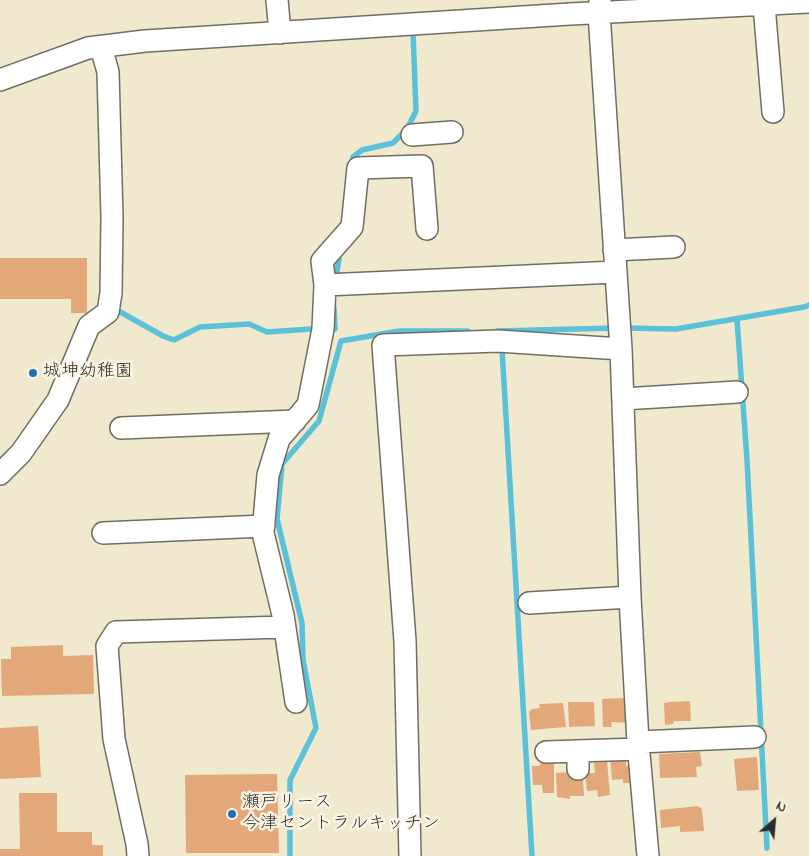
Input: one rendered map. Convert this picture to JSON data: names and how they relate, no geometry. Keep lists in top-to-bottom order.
{
  "places": ["城坤幼稚園", "瀬戸リース 今津セントラルキッチン"],
  "north": "top right"
}
